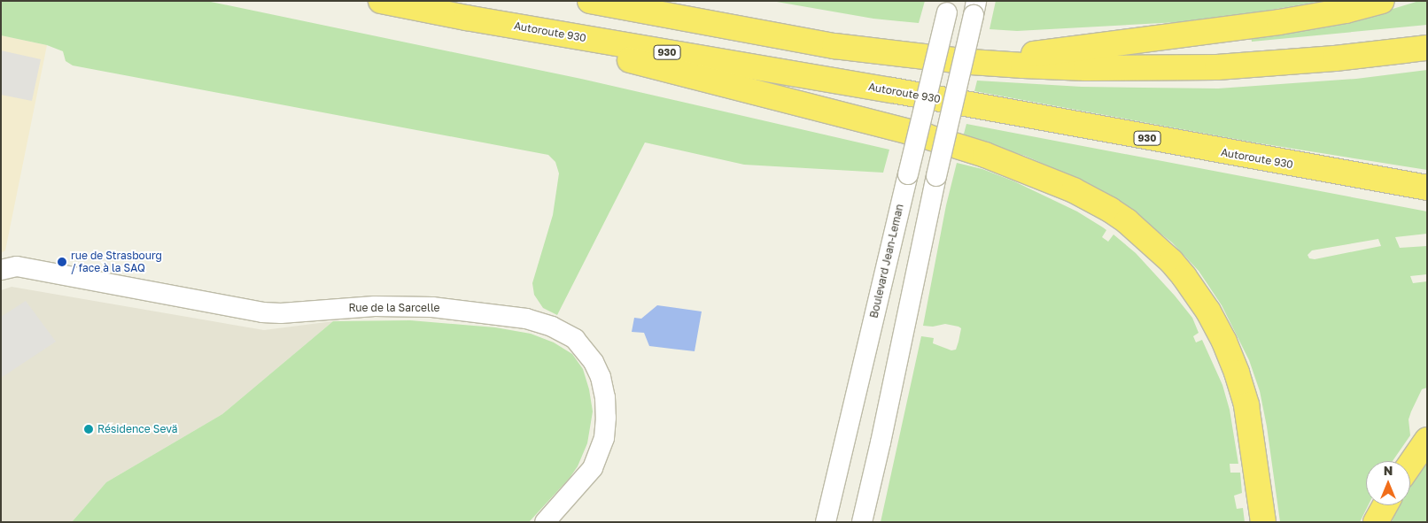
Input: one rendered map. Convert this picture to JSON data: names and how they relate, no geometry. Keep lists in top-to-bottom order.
{
  "streets": {
    "highway": ["Autoroute 930", "930"],
    "street": ["Boulevard Jean-Leman", "Rue de la Sarcelle"]
  },
  "places": ["rue de Strasbourg / face à la SAQ", "Résidence Sevä"],
  "north": "top"
}
